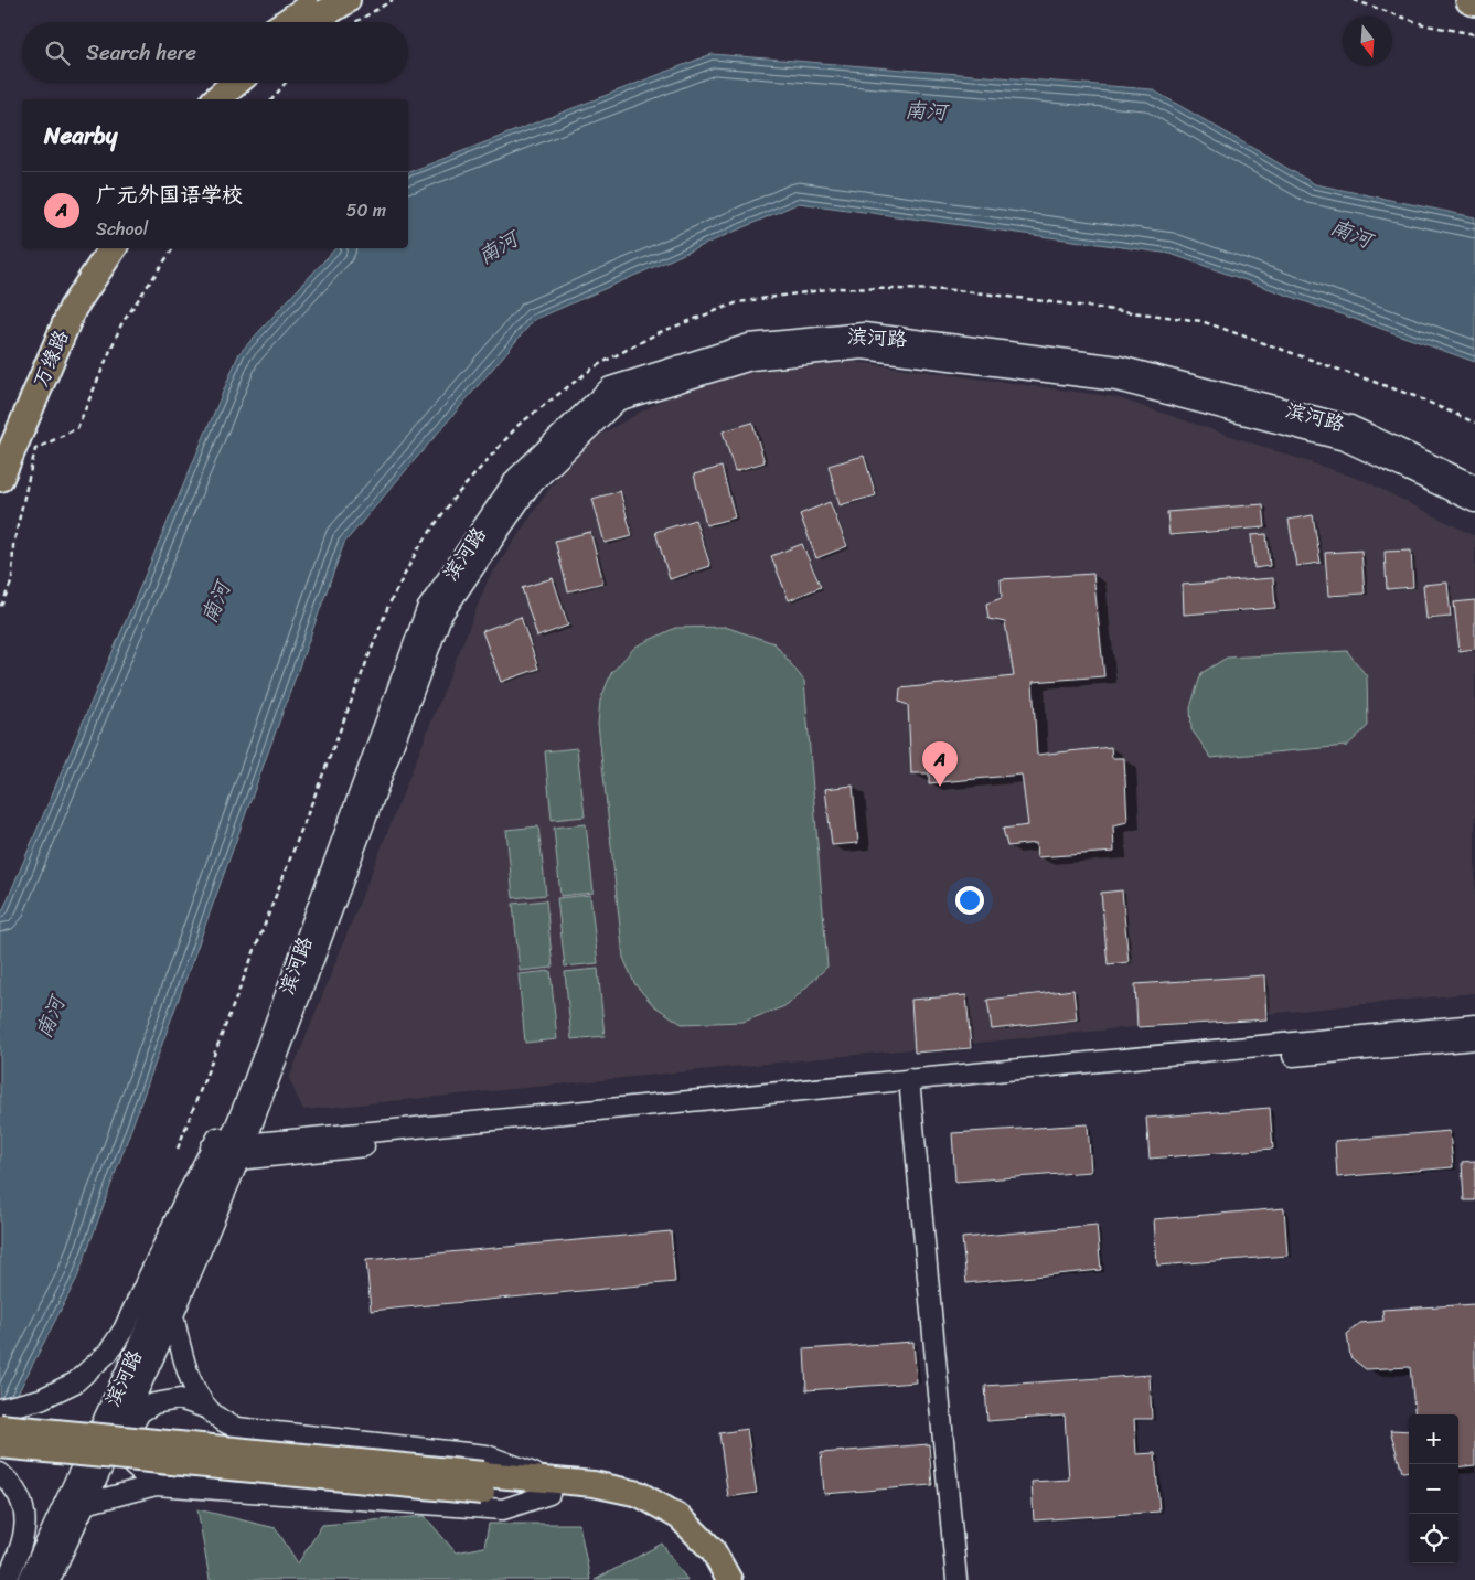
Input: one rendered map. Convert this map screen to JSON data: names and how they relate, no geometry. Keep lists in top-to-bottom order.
{
  "streets": {
    "highway": ["万缘路"],
    "street": ["滨河路"]
  },
  "water": ["南河"],
  "north": "bottom",
  "page": {
    "search": "Search here",
    "heading": "Nearby",
    "list": [
      {
        "mark": "A",
        "name": "广元外国语学校",
        "note": "School",
        "value": "50 m"
      }
    ],
    "pins": "A",
    "map_buttons": ["+", "−"]
  }
}
